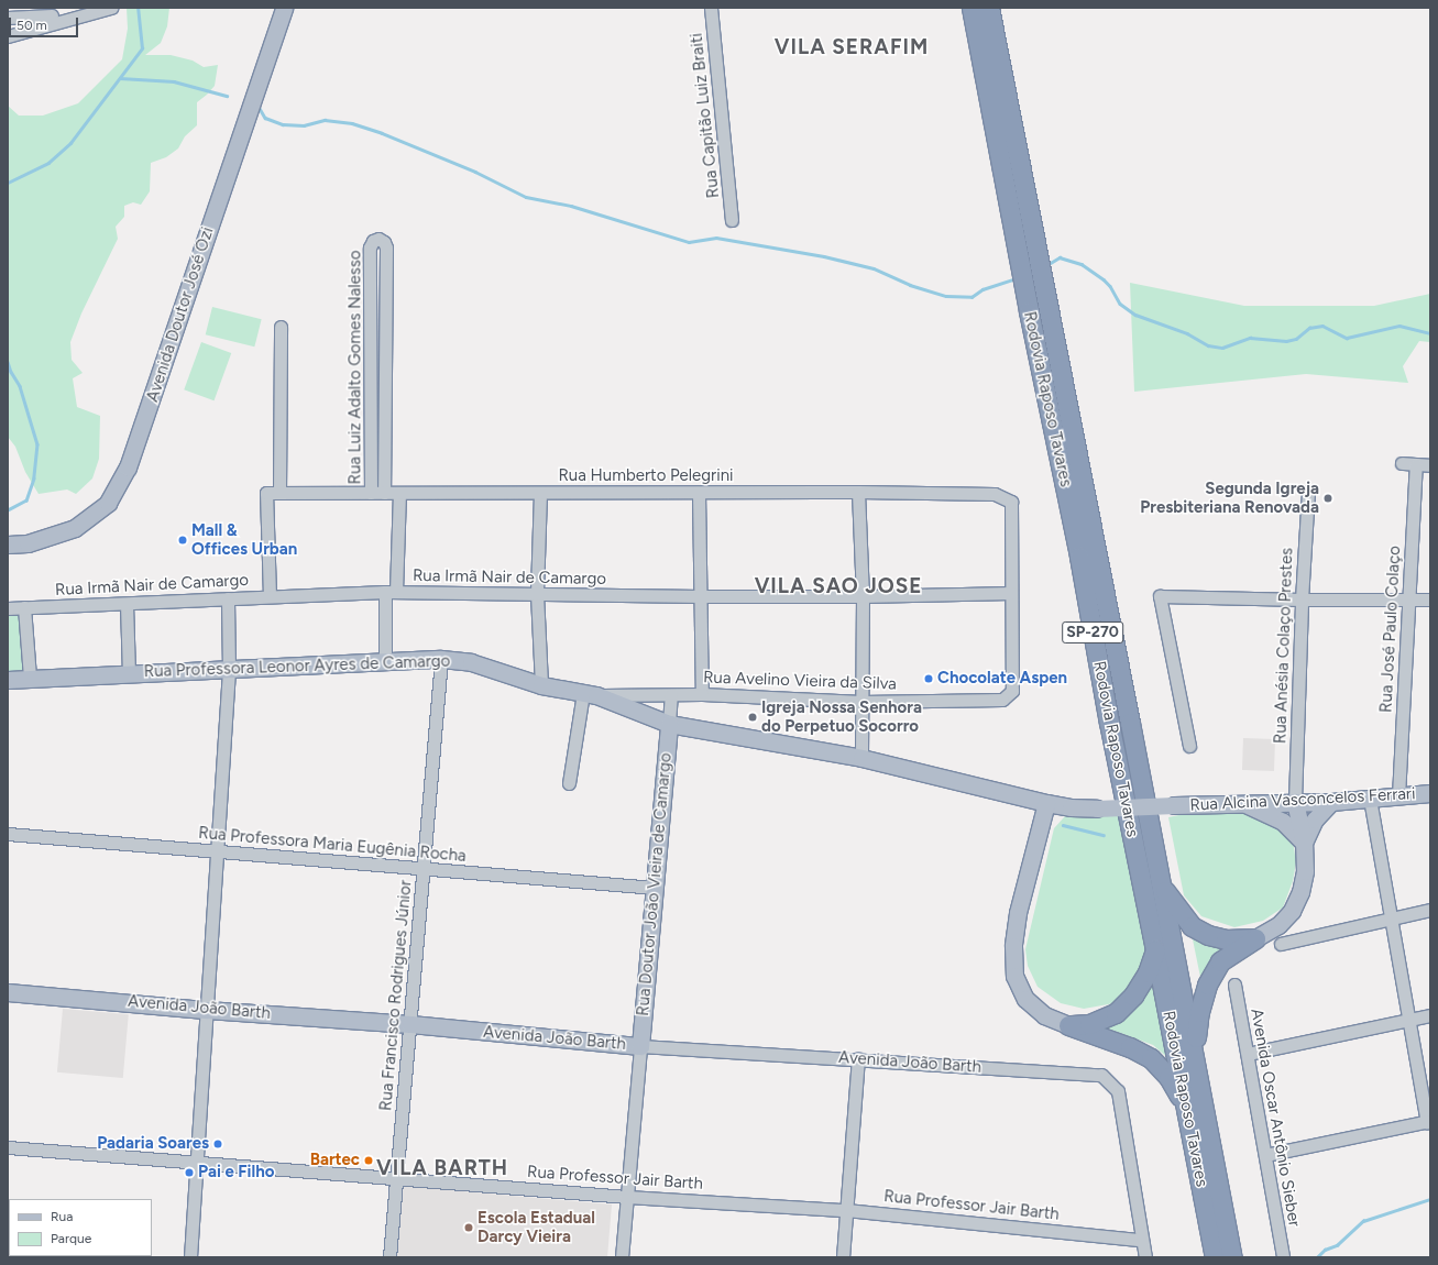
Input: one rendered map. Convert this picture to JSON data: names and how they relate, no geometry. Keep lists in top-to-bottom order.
{
  "streets": {
    "highway": ["Rodovia Raposo Tavares", "SP-270"],
    "main road": [
      "Avenida Doutor José Ozi",
      "Rua Professora Leonor Ayres de Camargo",
      "Rua Alcina Vasconcelos Ferrari",
      "Rua Doutor João Vieira de Camargo",
      "Avenida João Barth"
    ],
    "street": [
      "Rua Capitão Luiz Braiti",
      "Rua Luiz Adalto Gomes Nalesso",
      "Rua Humberto Pelegrini",
      "Rua Irmã Nair de Camargo",
      "Rua José Paulo Colaço",
      "Rua Anésia Colaço Prestes",
      "Rua Avelino Vieira da Silva",
      "Rua Professora Maria Eugênia Rocha",
      "Rua Francisco Rodrigues Júnior",
      "Avenida Oscar Antônio Sieber",
      "Rua Professor Jair Barth"
    ]
  },
  "crossings": [
    ["Rua Luiz Adalto Gomes Nalesso", "Rua Humberto Pelegrini"],
    ["Rua Humberto Pelegrini", "Rua Irmã Nair de Camargo"],
    ["Rua Humberto Pelegrini", "Rua Avelino Vieira da Silva"],
    ["Rua Irmã Nair de Camargo", "Rua Avelino Vieira da Silva"],
    ["Rua José Paulo Colaço", "Rua Alcina Vasconcelos Ferrari"],
    ["Rua Anésia Colaço Prestes", "Rua Alcina Vasconcelos Ferrari"],
    ["Rua Professora Leonor Ayres de Camargo", "Rua Avelino Vieira da Silva"],
    ["Rua Professora Leonor Ayres de Camargo", "Rua Alcina Vasconcelos Ferrari"],
    ["Rua Professora Leonor Ayres de Camargo", "Rua Doutor João Vieira de Camargo"],
    ["Rua Professora Leonor Ayres de Camargo", "Rua Francisco Rodrigues Júnior"],
    ["Rua Avelino Vieira da Silva", "Rua Doutor João Vieira de Camargo"],
    ["Rua Professora Maria Eugênia Rocha", "Rua Doutor João Vieira de Camargo"],
    ["Rua Professora Maria Eugênia Rocha", "Rua Francisco Rodrigues Júnior"],
    ["Rua Doutor João Vieira de Camargo", "Avenida João Barth"],
    ["Rua Doutor João Vieira de Camargo", "Rua Professor Jair Barth"],
    ["Rua Francisco Rodrigues Júnior", "Avenida João Barth"],
    ["Rua Francisco Rodrigues Júnior", "Rua Professor Jair Barth"],
    ["Avenida João Barth", "Rua Professor Jair Barth"]
  ],
  "districts": ["VILA SERAFIM", "VILA SAO JOSE", "VILA BARTH"],
  "places": [
    "Segunda Igreja Presbiteriana Renovada",
    "Mall & Offices Urban",
    "Chocolate Aspen",
    "Igreja Nossa Senhora do Perpetuo Socorro",
    "Padaria Soares",
    "Bartec",
    "Pai e Filho",
    "Escola Estadual Darcy Vieira"
  ],
  "legend": ["Rua", "Parque"],
  "scale_bar": "50 m"
}
